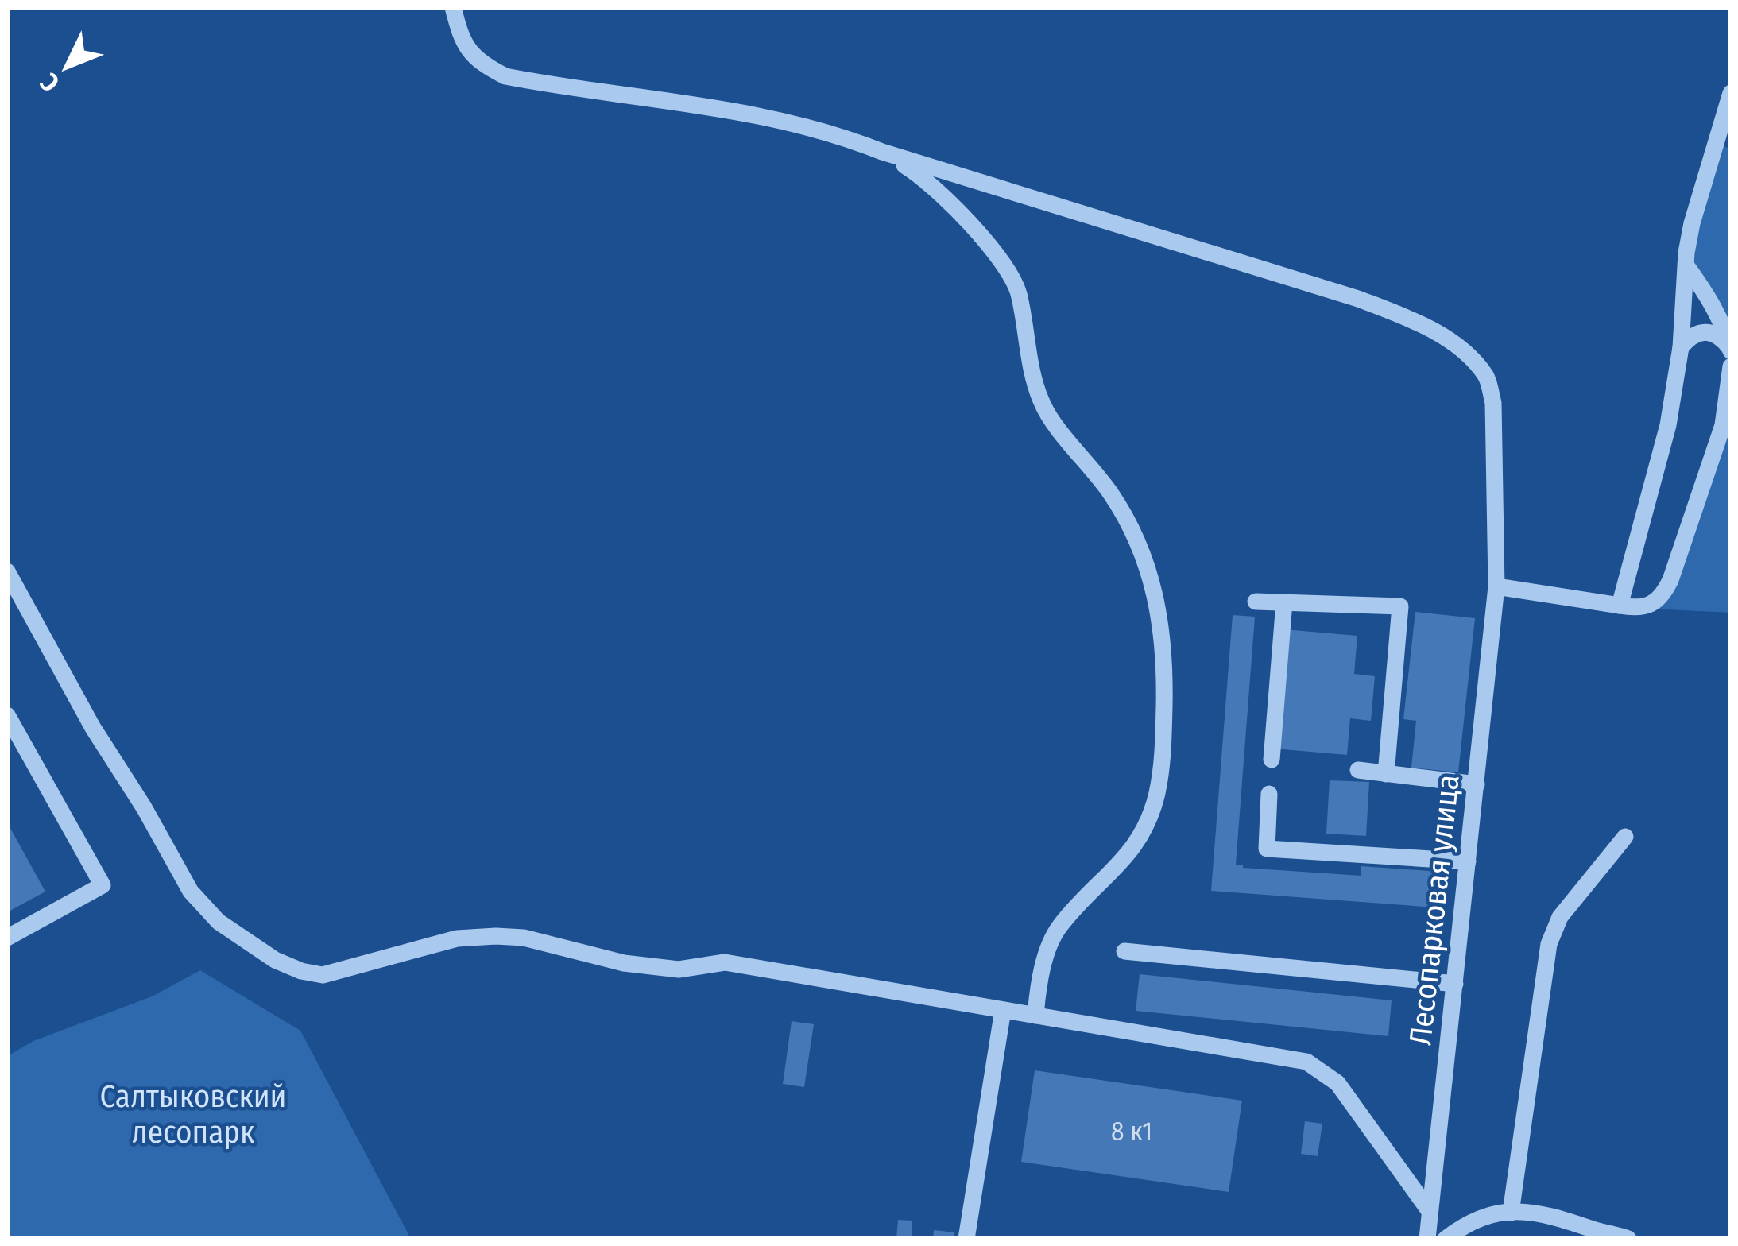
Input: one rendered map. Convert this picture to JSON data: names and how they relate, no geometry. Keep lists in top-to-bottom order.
{
  "streets": {
    "street": ["Лесопарковая улица"]
  },
  "parks": ["Салтыковский лесопарк"],
  "house_numbers": ["8 к1"],
  "north": "bottom left"
}
